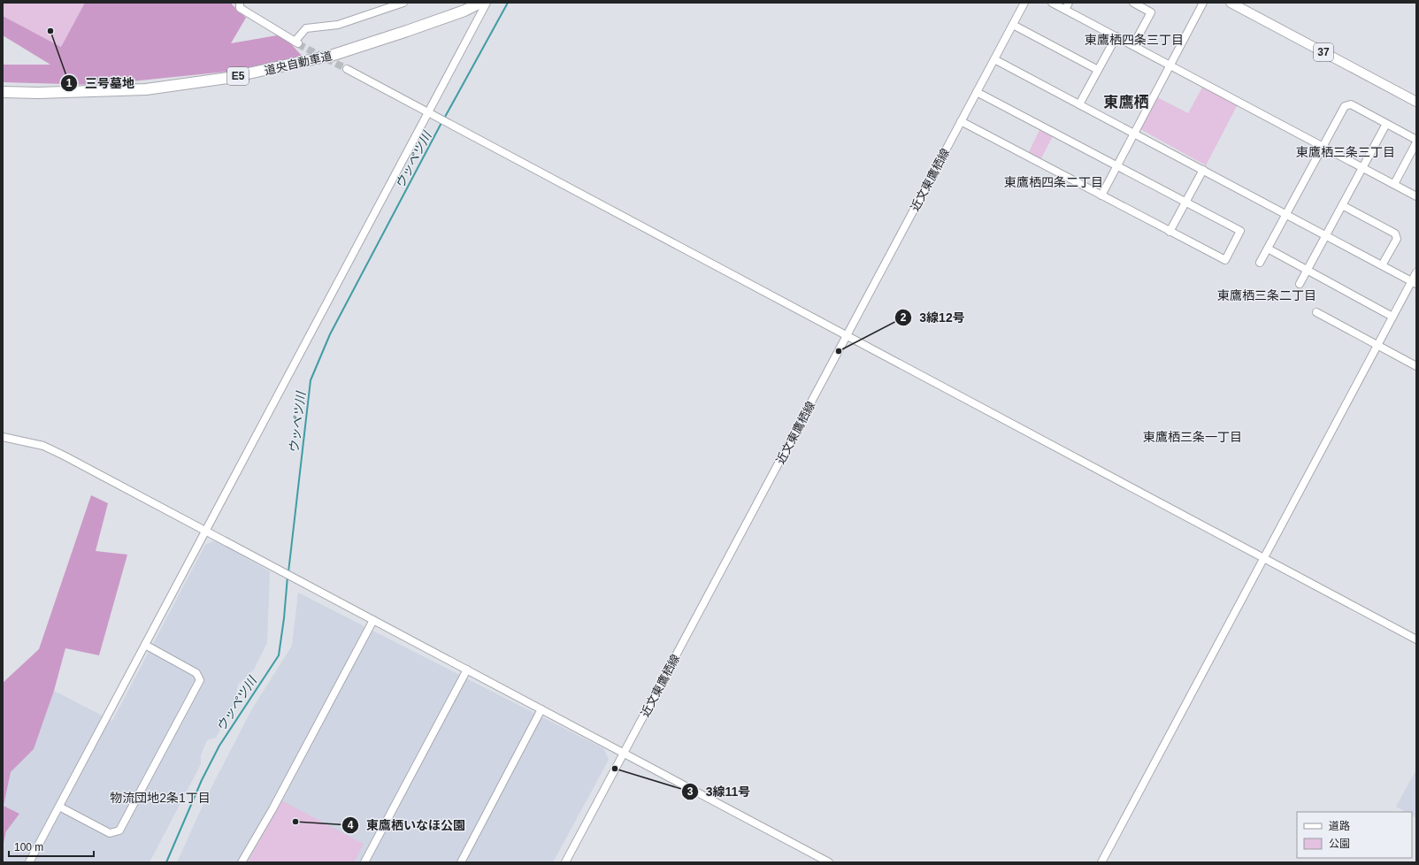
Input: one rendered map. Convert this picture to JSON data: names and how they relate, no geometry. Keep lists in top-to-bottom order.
{
  "streets": {
    "highway": ["道央自動車道", "E5"],
    "main road": ["37"],
    "street": ["近文東鷹栖線"]
  },
  "districts": [
    "東鷹栖四条三丁目",
    "東鷹栖",
    "東鷹栖三条三丁目",
    "東鷹栖四条二丁目",
    "東鷹栖三条二丁目",
    "東鷹栖三条一丁目",
    "物流団地2条1丁目"
  ],
  "water": ["ウッペツ川"],
  "places": [
    "三号墓地",
    "3線12号",
    "3線11号",
    "東鷹栖いなほ公園"
  ],
  "legend": ["道路", "公園"],
  "scale_bar": "100 m"
}
